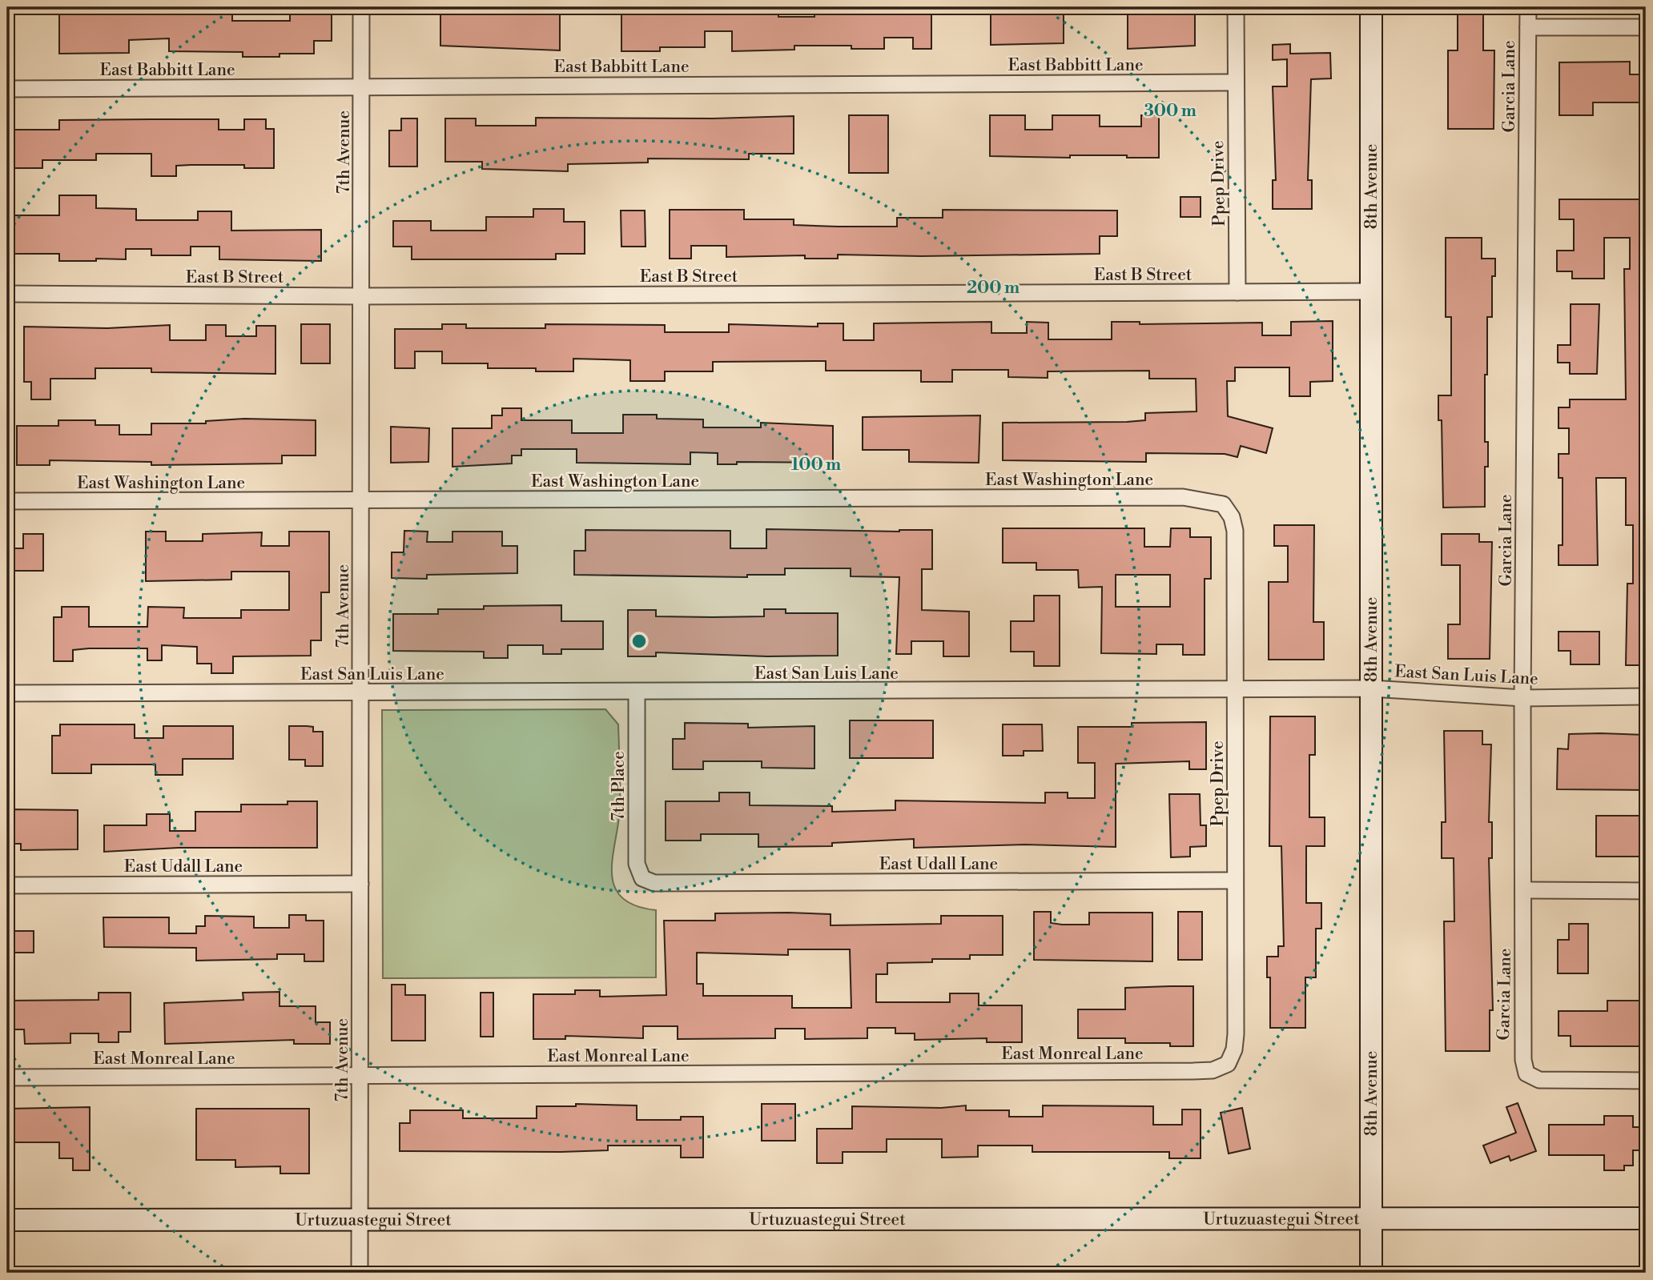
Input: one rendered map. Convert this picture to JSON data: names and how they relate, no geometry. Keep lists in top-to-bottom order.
{
  "streets": {
    "main road": ["8th Avenue", "Urtuzuastegui Street"],
    "street": [
      "East Babbitt Lane",
      "Garcia Lane",
      "7th Avenue",
      "Ppep Drive",
      "East B Street",
      "East Washington Lane",
      "East San Luis Lane",
      "7th Place",
      "East Udall Lane",
      "East Monreal Lane"
    ]
  },
  "crossings": [
    ["East Babbitt Lane", "7th Avenue"],
    ["East Babbitt Lane", "Ppep Drive"],
    ["Garcia Lane", "East San Luis Lane"],
    ["7th Avenue", "East B Street"],
    ["7th Avenue", "East Washington Lane"],
    ["7th Avenue", "East San Luis Lane"],
    ["7th Avenue", "East Udall Lane"],
    ["7th Avenue", "East Monreal Lane"],
    ["7th Avenue", "Urtuzuastegui Street"],
    ["Ppep Drive", "East B Street"],
    ["Ppep Drive", "East Washington Lane"],
    ["Ppep Drive", "East San Luis Lane"],
    ["Ppep Drive", "East Udall Lane"],
    ["Ppep Drive", "East Monreal Lane"],
    ["8th Avenue", "East B Street"],
    ["8th Avenue", "East San Luis Lane"],
    ["8th Avenue", "Urtuzuastegui Street"],
    ["East San Luis Lane", "7th Place"],
    ["7th Place", "East Udall Lane"]
  ],
  "rings": ["300 m", "200 m", "100 m"]
}
